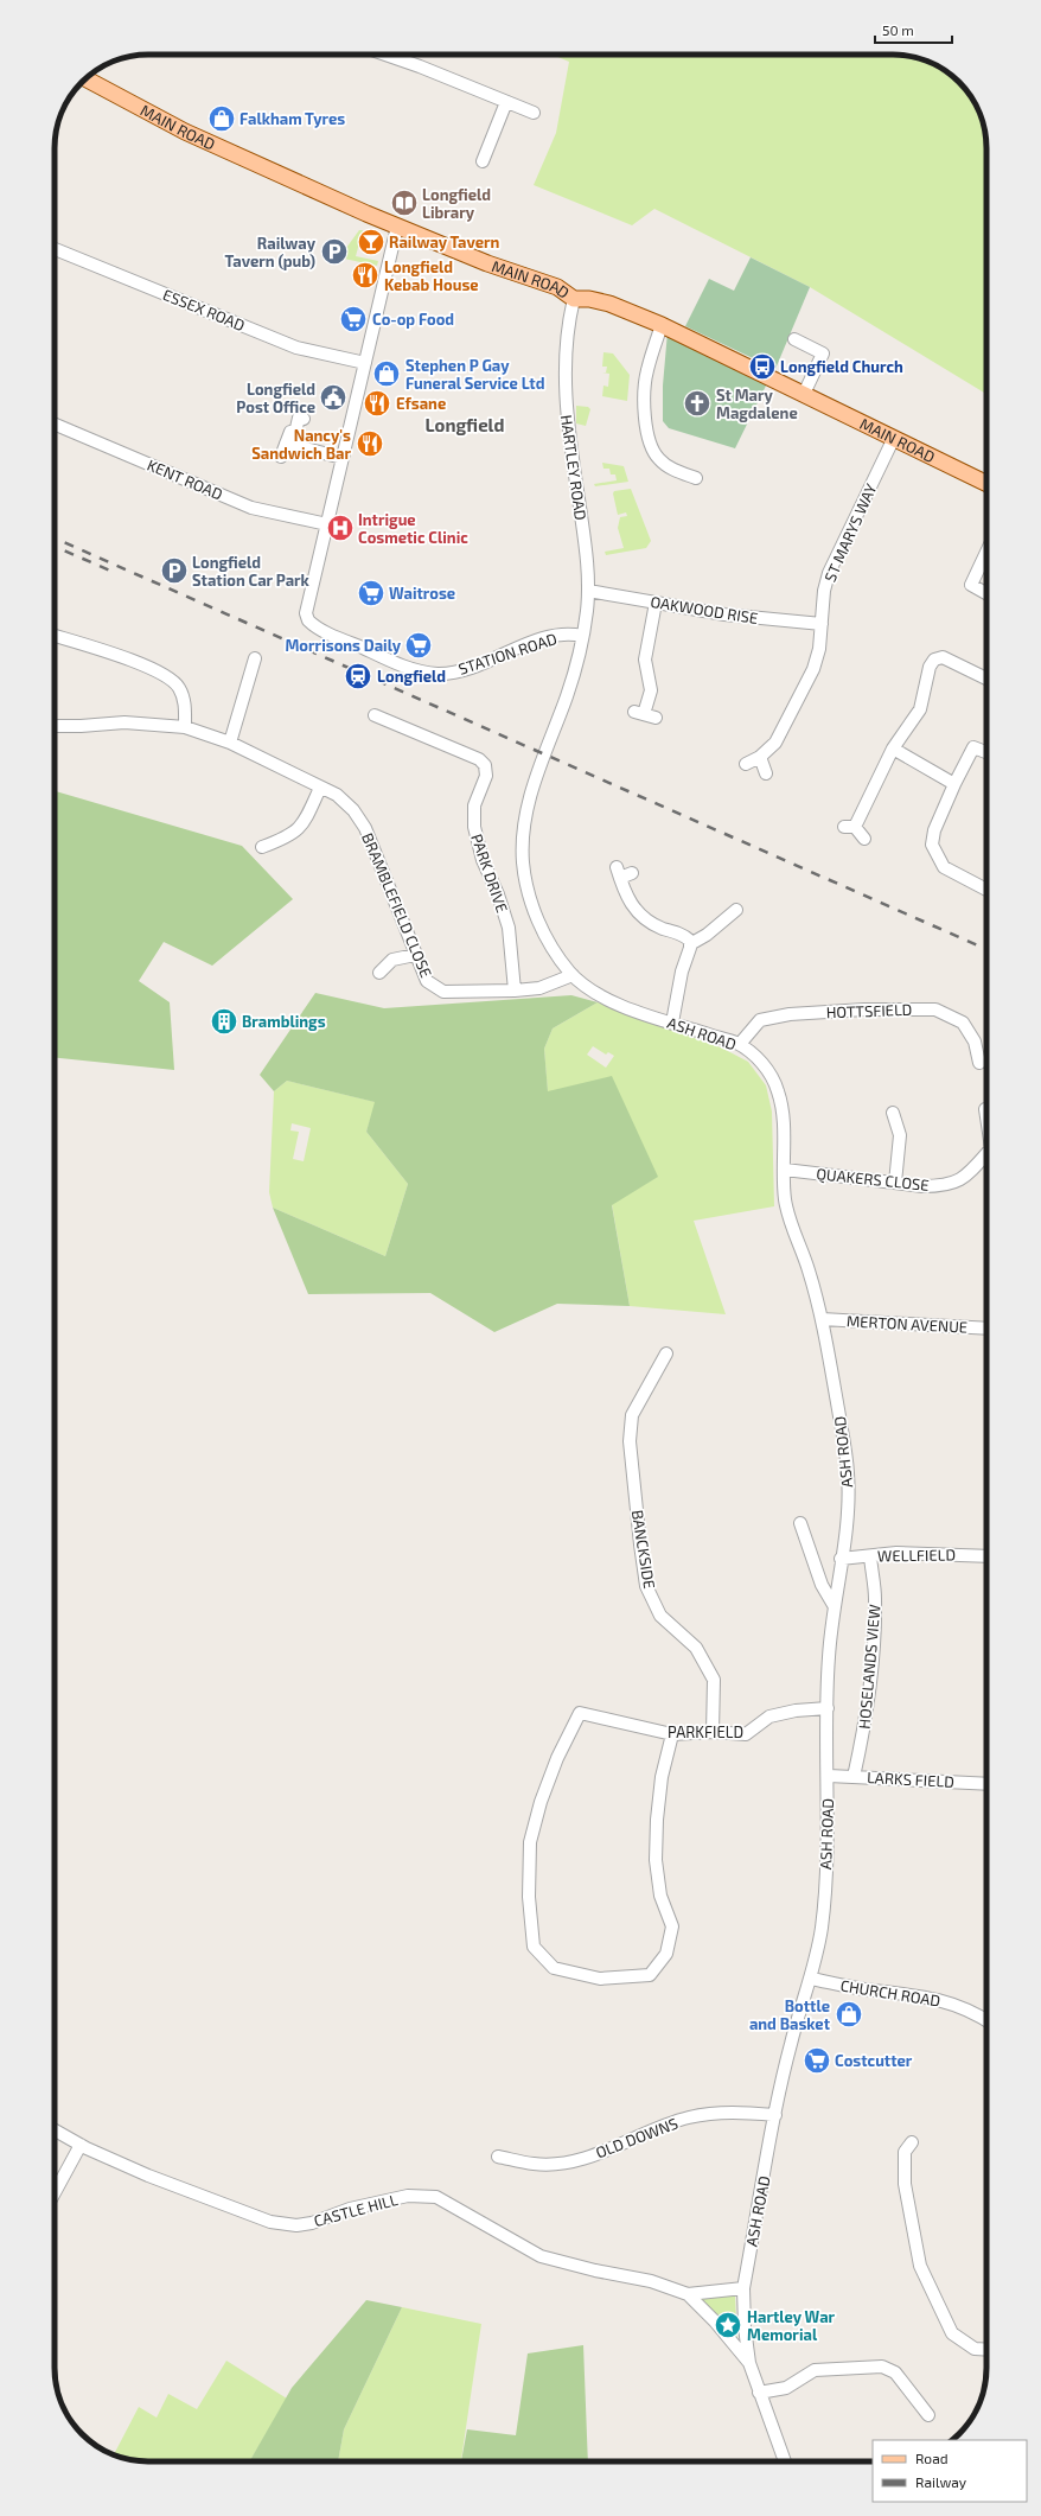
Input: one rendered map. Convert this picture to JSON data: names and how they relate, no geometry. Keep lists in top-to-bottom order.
{
  "streets": {
    "main road": ["MAIN ROAD"],
    "street": [
      "ESSEX ROAD",
      "HARTLEY ROAD",
      "KENT ROAD",
      "ST MARYS WAY",
      "OAKWOOD RISE",
      "STATION ROAD",
      "PARK DRIVE",
      "BRAMBLEFIELD CLOSE",
      "HOTTSFIELD",
      "ASH ROAD",
      "QUAKERS CLOSE",
      "MERTON AVENUE",
      "BANCKSIDE",
      "WELLFIELD",
      "HOSELANDS VIEW",
      "PARKFIELD",
      "LARKS FIELD",
      "CHURCH ROAD",
      "OLD DOWNS",
      "CASTLE HILL"
    ]
  },
  "crossings": [
    ["MAIN ROAD", "HARTLEY ROAD"],
    ["MAIN ROAD", "ST MARYS WAY"],
    ["MAIN ROAD", "STATION ROAD"],
    ["ESSEX ROAD", "STATION ROAD"],
    ["HARTLEY ROAD", "OAKWOOD RISE"],
    ["HARTLEY ROAD", "STATION ROAD"],
    ["HARTLEY ROAD", "ASH ROAD"],
    ["KENT ROAD", "STATION ROAD"],
    ["ST MARYS WAY", "OAKWOOD RISE"],
    ["STATION ROAD", "ASH ROAD"],
    ["PARK DRIVE", "BRAMBLEFIELD CLOSE"],
    ["BRAMBLEFIELD CLOSE", "ASH ROAD"],
    ["HOTTSFIELD", "ASH ROAD"],
    ["ASH ROAD", "QUAKERS CLOSE"],
    ["ASH ROAD", "MERTON AVENUE"],
    ["ASH ROAD", "WELLFIELD"],
    ["ASH ROAD", "PARKFIELD"],
    ["ASH ROAD", "LARKS FIELD"],
    ["ASH ROAD", "CHURCH ROAD"],
    ["ASH ROAD", "OLD DOWNS"],
    ["ASH ROAD", "CASTLE HILL"],
    ["BANCKSIDE", "PARKFIELD"],
    ["WELLFIELD", "HOSELANDS VIEW"],
    ["HOSELANDS VIEW", "LARKS FIELD"]
  ],
  "districts": ["Longfield"],
  "places": {
    "shop": ["Falkham Tyres", "Stephen P Gay Funeral Service Ltd", "Bottle and Basket"],
    "library": ["Longfield Library"],
    "bar": ["Railway Tavern"],
    "parking": ["Railway Tavern (pub)", "Longfield Station Car Park"],
    "restaurant": ["Longfield Kebab House", "Efsane", "Nancy's Sandwich Bar"],
    "supermarket": [
      "Co-op Food",
      "Waitrose",
      "Morrisons Daily",
      "Costcutter"
    ],
    "bus stop": ["Longfield Church"],
    "public building": ["Longfield Post Office"],
    "church": ["St Mary Magdalene"],
    "hospital": ["Intrigue Cosmetic Clinic"],
    "station": ["Longfield"],
    "building": ["Bramblings"],
    "place": ["Hartley War Memorial"]
  },
  "legend": ["Road", "Railway"],
  "scale_bar": "50 m"
}
